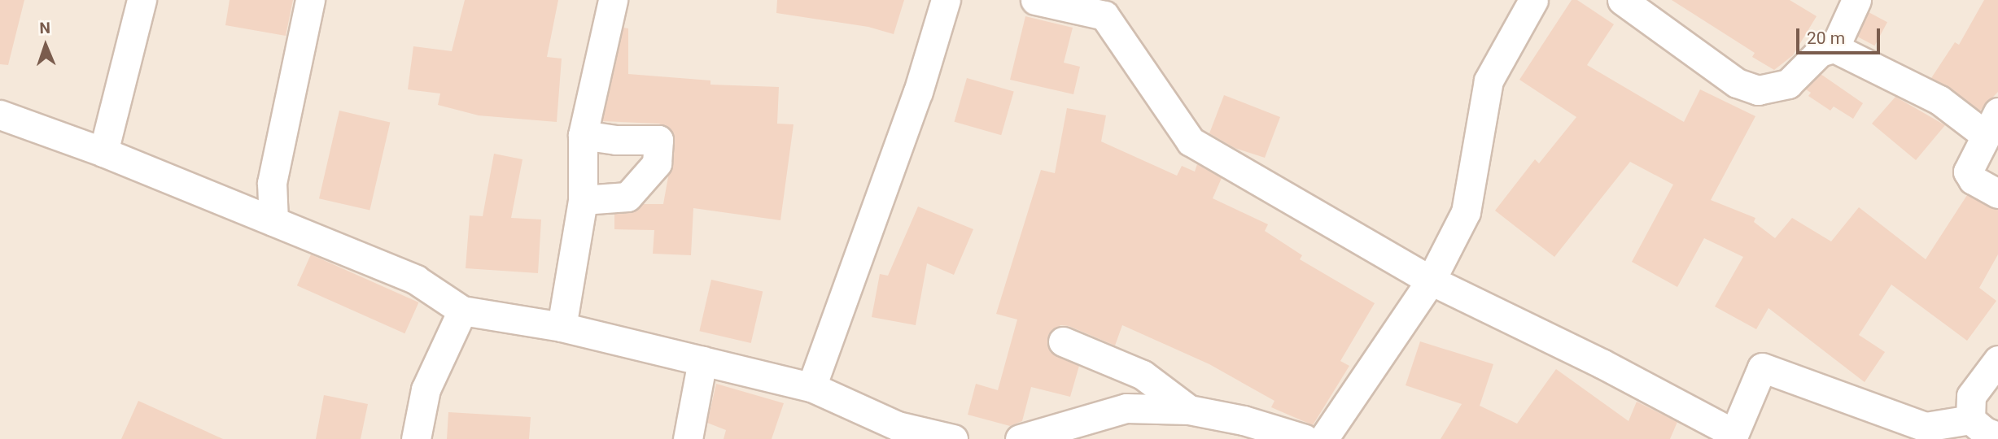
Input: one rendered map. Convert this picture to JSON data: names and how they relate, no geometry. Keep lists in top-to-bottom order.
{
  "scale_bar": "20 m",
  "north": "top"
}
